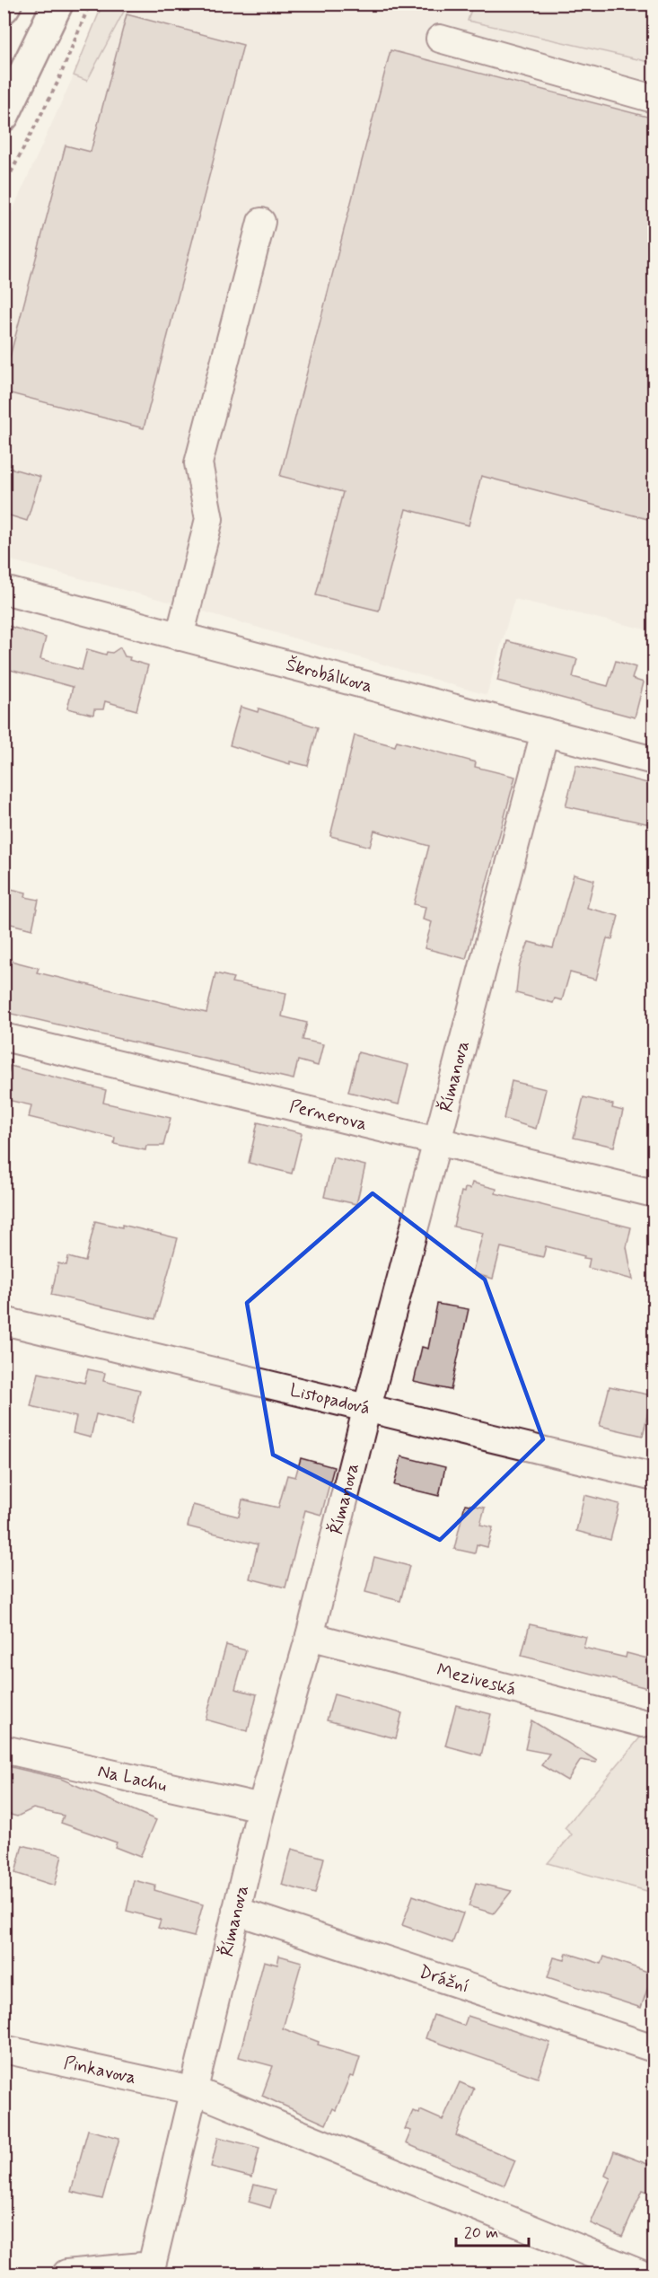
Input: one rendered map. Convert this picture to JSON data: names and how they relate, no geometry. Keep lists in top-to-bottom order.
{
  "streets": {
    "street": [
      "Škrobálkova",
      "Římanova",
      "Pernerova",
      "Listopadová",
      "Meziveská",
      "Na Lachu",
      "Drážní",
      "Pinkavova"
    ]
  },
  "crossings": [
    ["Škrobálkova", "Římanova"],
    ["Římanova", "Pernerova"],
    ["Římanova", "Listopadová"],
    ["Římanova", "Meziveská"],
    ["Římanova", "Na Lachu"],
    ["Římanova", "Drážní"],
    ["Římanova", "Pinkavova"]
  ],
  "scale_bar": "20 m"
}
